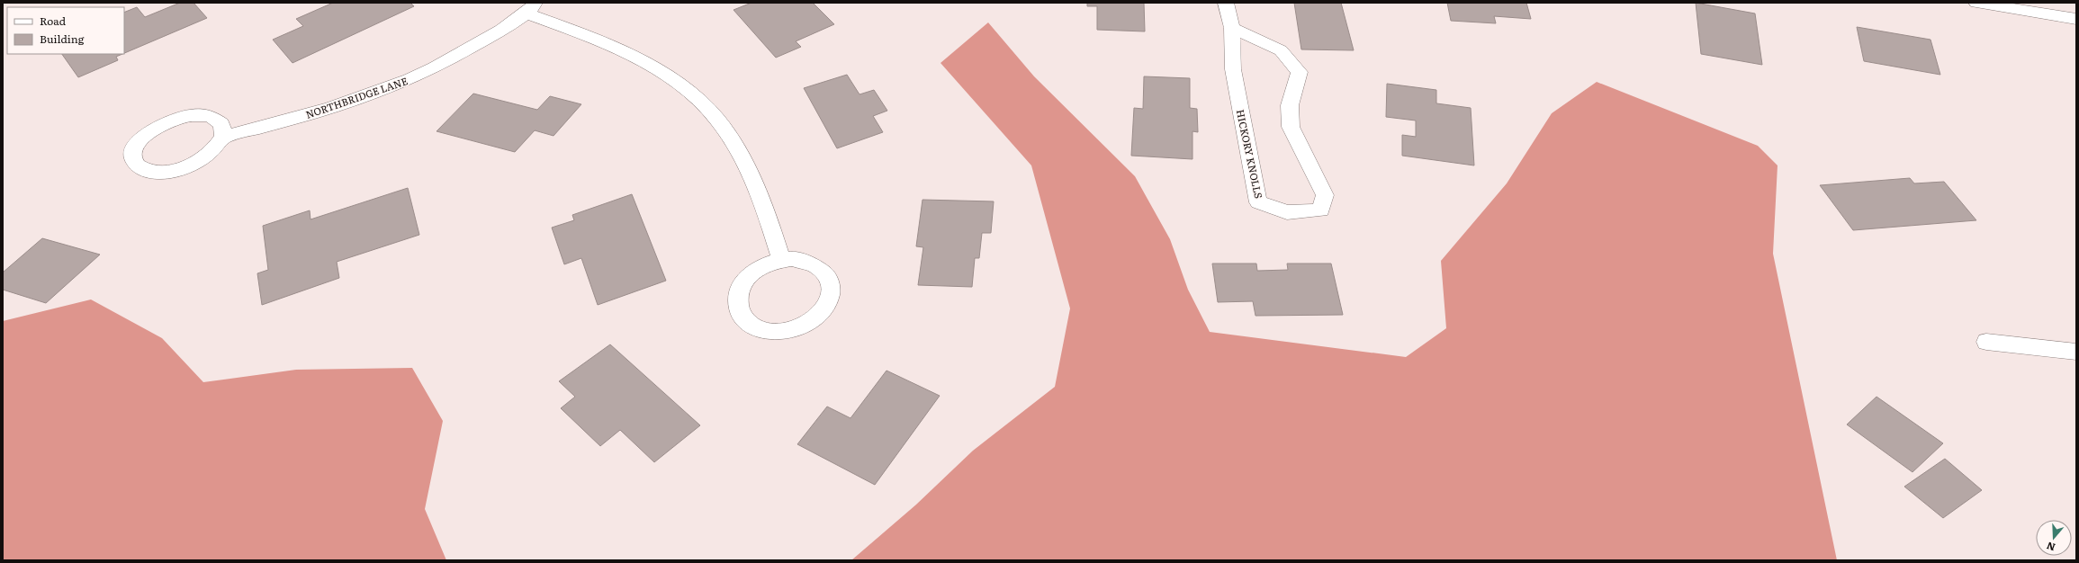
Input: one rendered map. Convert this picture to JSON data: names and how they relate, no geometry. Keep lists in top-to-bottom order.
{
  "streets": {
    "street": ["NORTHBRIDGE LANE", "HICKORY KNOLLS"]
  },
  "legend": ["Road", "Building"],
  "north": "bottom"
}
